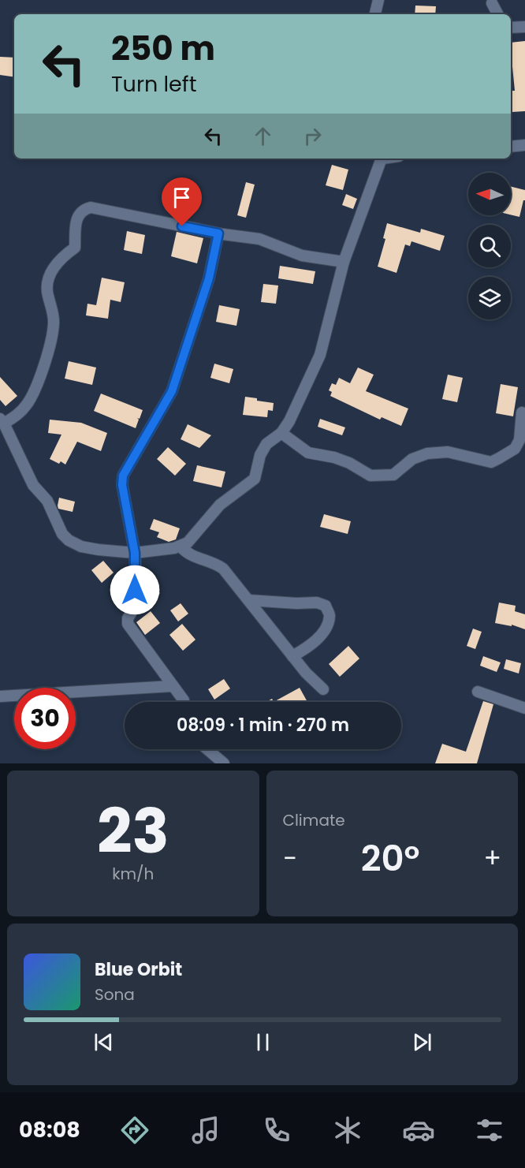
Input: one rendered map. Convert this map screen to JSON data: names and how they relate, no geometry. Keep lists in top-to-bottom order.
{
  "north": "left",
  "page": {
    "turn": ["250 m", "Turn left"],
    "limit": "30",
    "trip": "08:09 · 1 min · 270 m",
    "tile": [
      ["23", "km/h"],
      "Climate"
    ],
    "heat": ["−", "20°", "+"],
    "song": ["Blue Orbit", "Sona"],
    "tabs": "08:08"
  }
}
